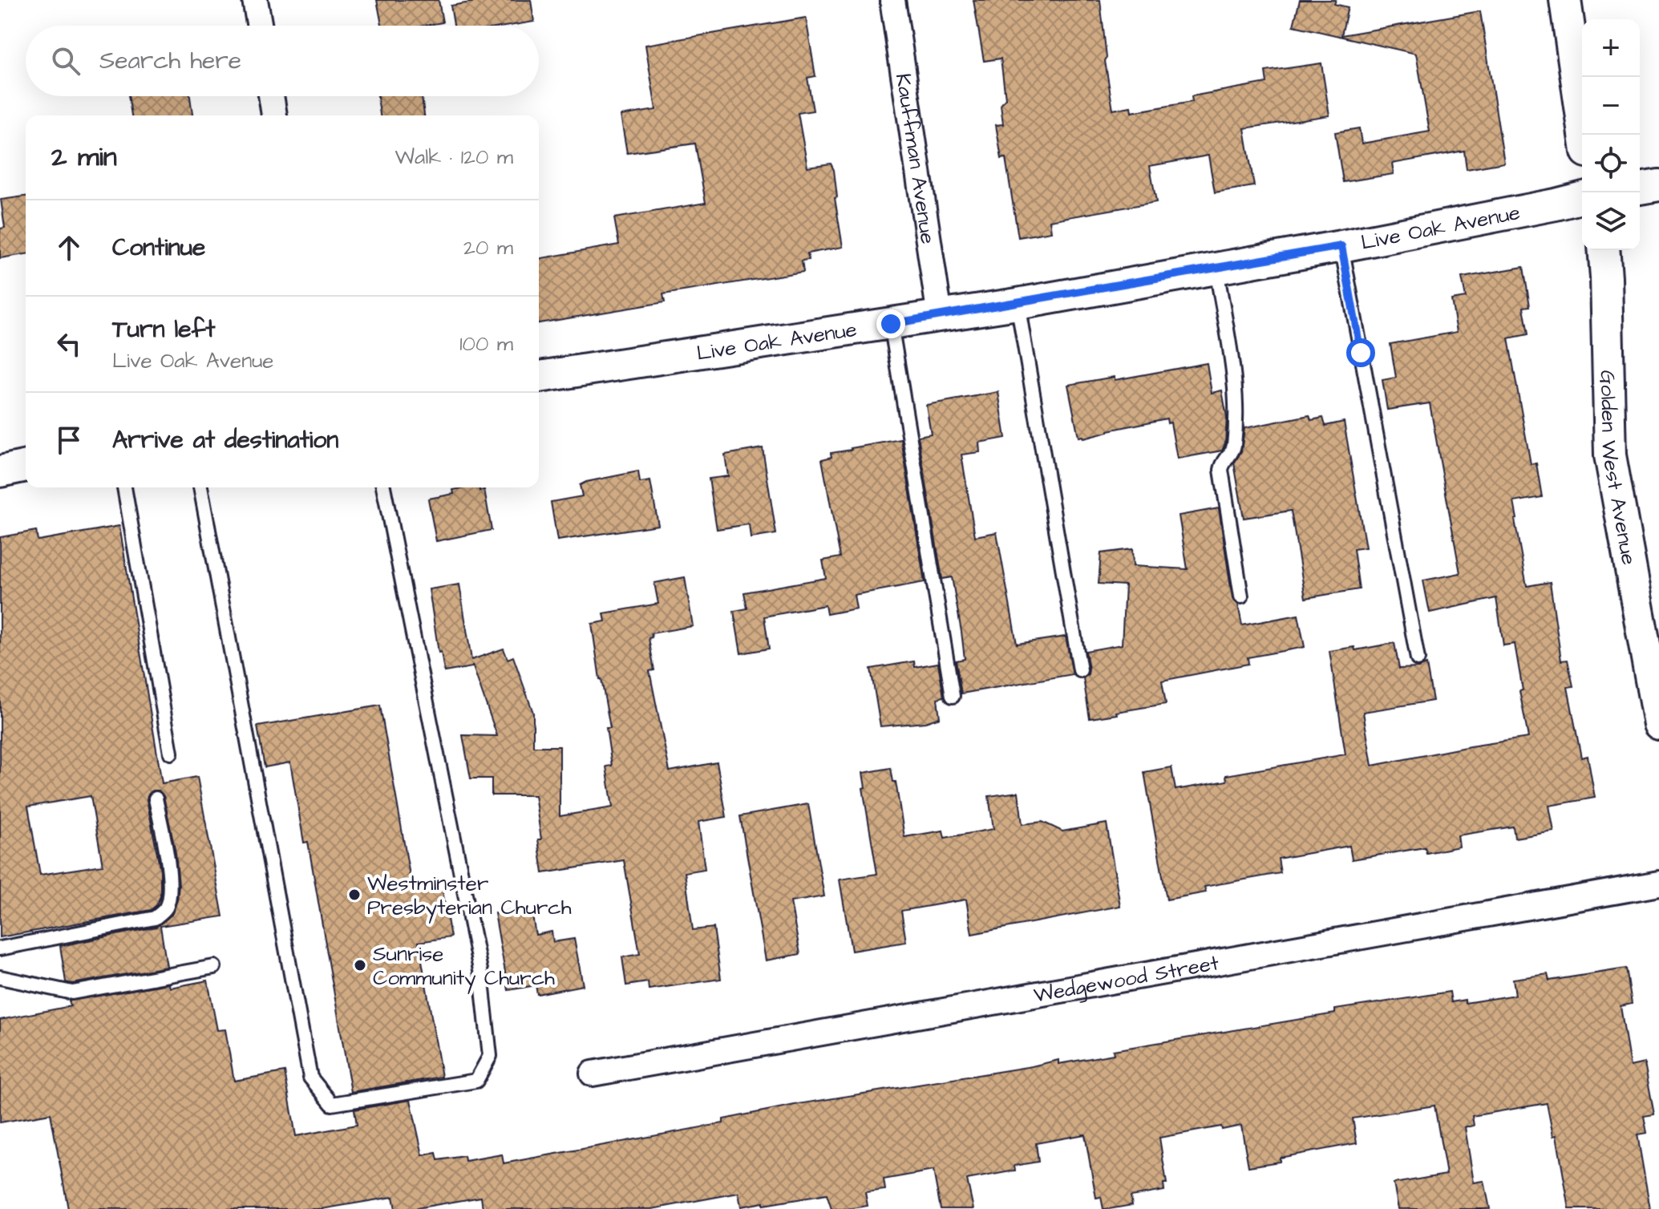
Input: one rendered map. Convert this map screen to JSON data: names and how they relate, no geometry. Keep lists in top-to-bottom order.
{
  "streets": {
    "street": [
      "Kauffman Avenue",
      "Live Oak Avenue",
      "Golden West Avenue",
      "Wedgewood Street"
    ]
  },
  "crossings": [
    ["Kauffman Avenue", "Live Oak Avenue"]
  ],
  "places": ["Westminster Presbyterian Church", "Sunrise Community Church"],
  "page": {
    "map_buttons": ["+", "−"],
    "search": "Search here",
    "heading": ["2 min", "Walk · 120 m"],
    "list": [
      ["Continue", "20 m"],
      ["Turn left", "Live Oak Avenue", "100 m"],
      "Arrive at destination"
    ]
  }
}
